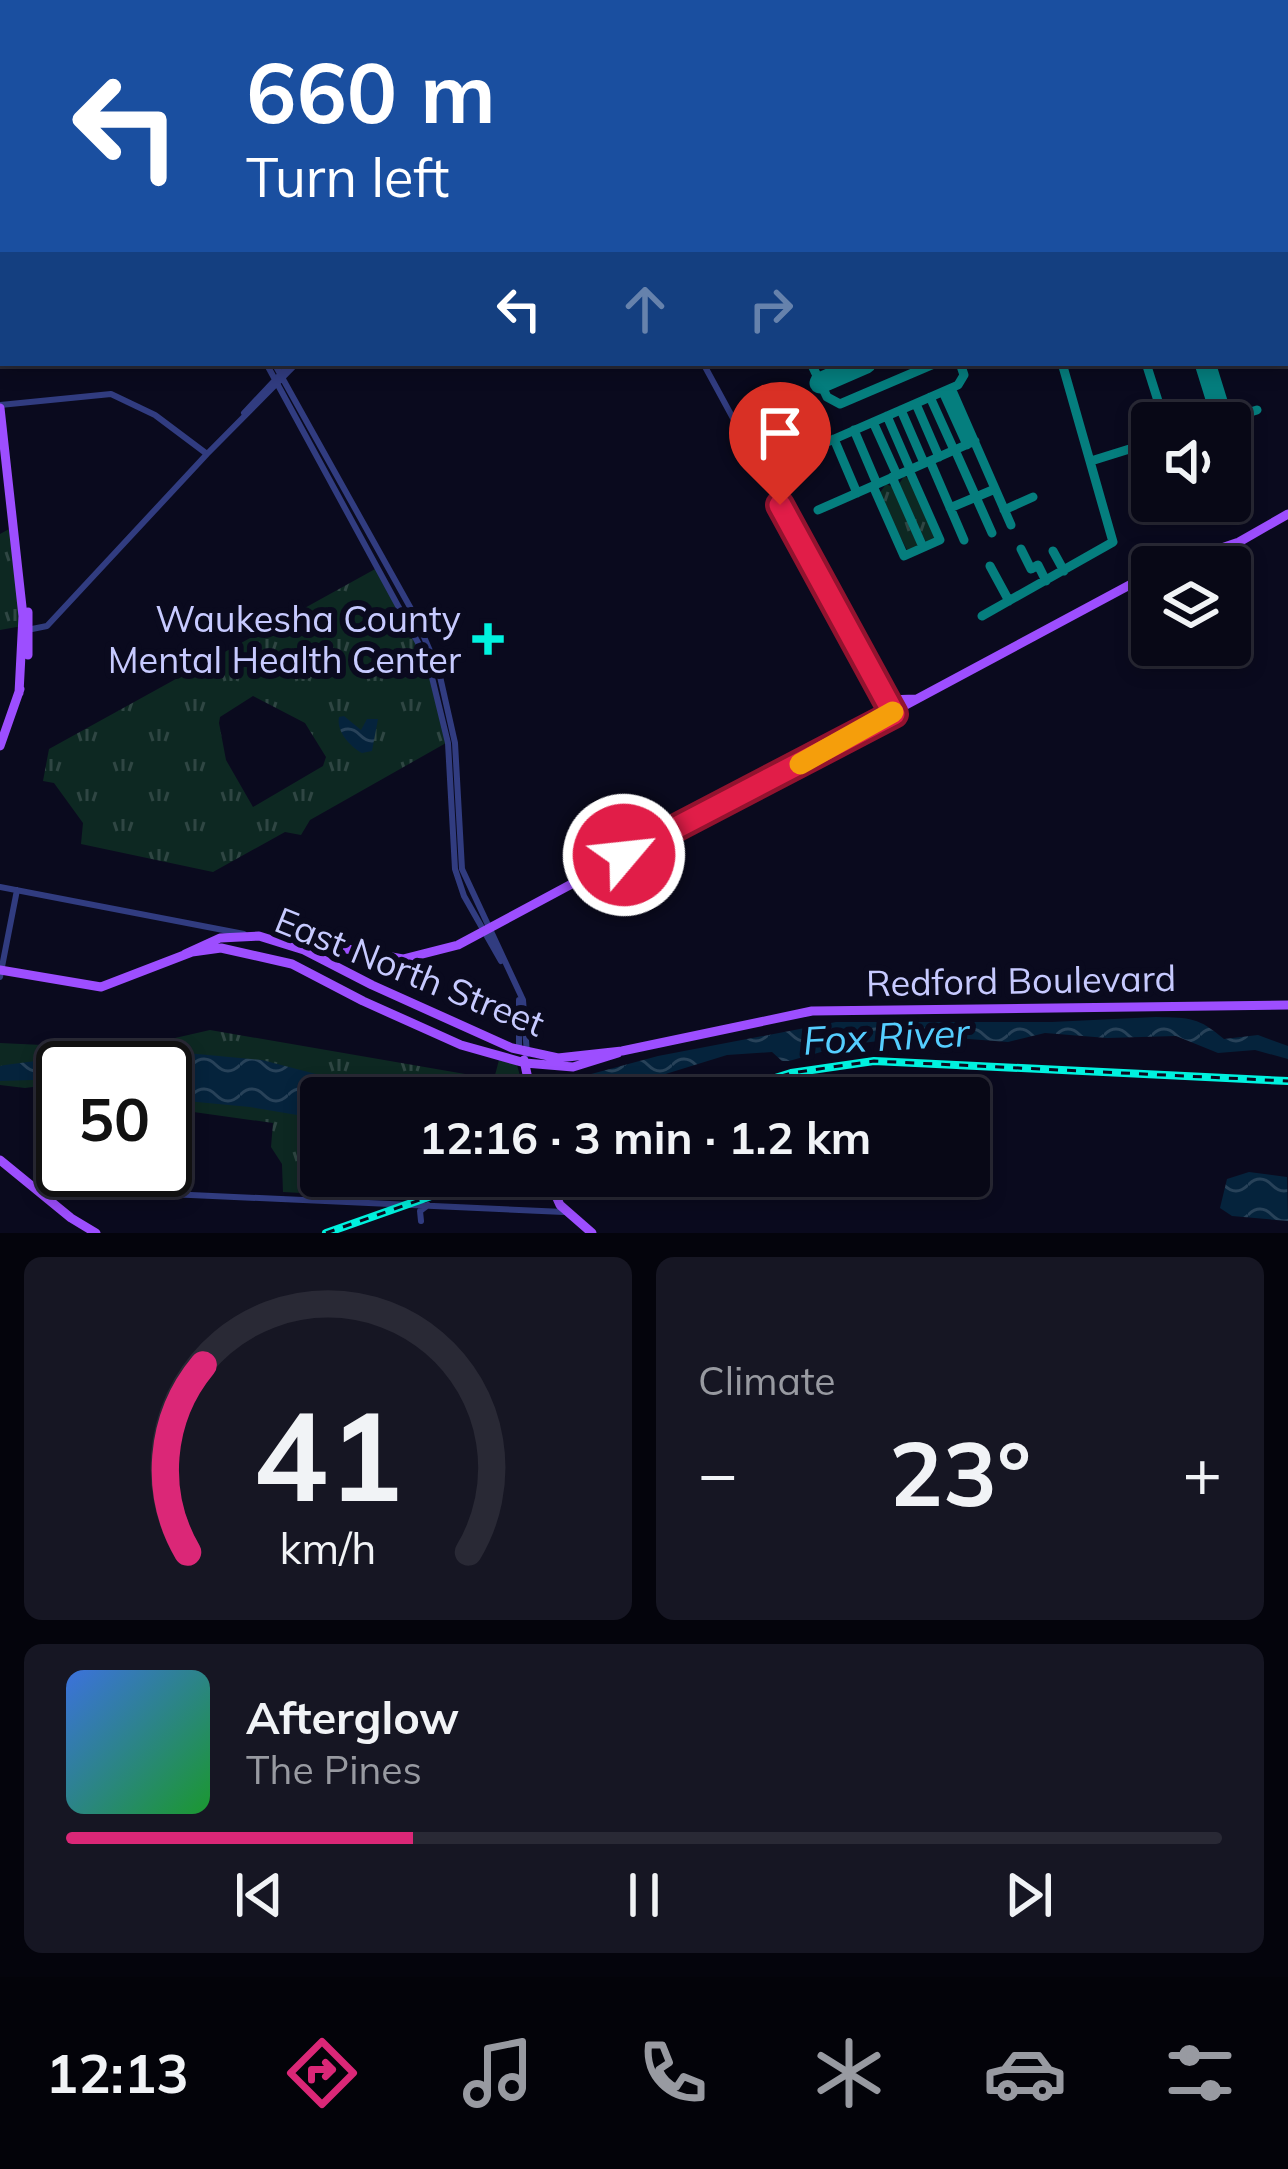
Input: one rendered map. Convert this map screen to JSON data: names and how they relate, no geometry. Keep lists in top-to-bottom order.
{
  "streets": {
    "main road": ["East North Street", "Redford Boulevard"]
  },
  "crossings": [
    ["East North Street", "Redford Boulevard"]
  ],
  "water": ["Fox River"],
  "places": {
    "health": ["Waukesha County Mental Health Center"]
  },
  "page": {
    "turn": ["660 m", "Turn left"],
    "limit": "50",
    "trip": "12:16 · 3 min · 1.2 km",
    "tile": "Climate",
    "heat": ["−", "23°", "+"],
    "song": ["Afterglow", "The Pines"],
    "tabs": "12:13",
    "gauge": ["41", "km/h"]
  }
}
